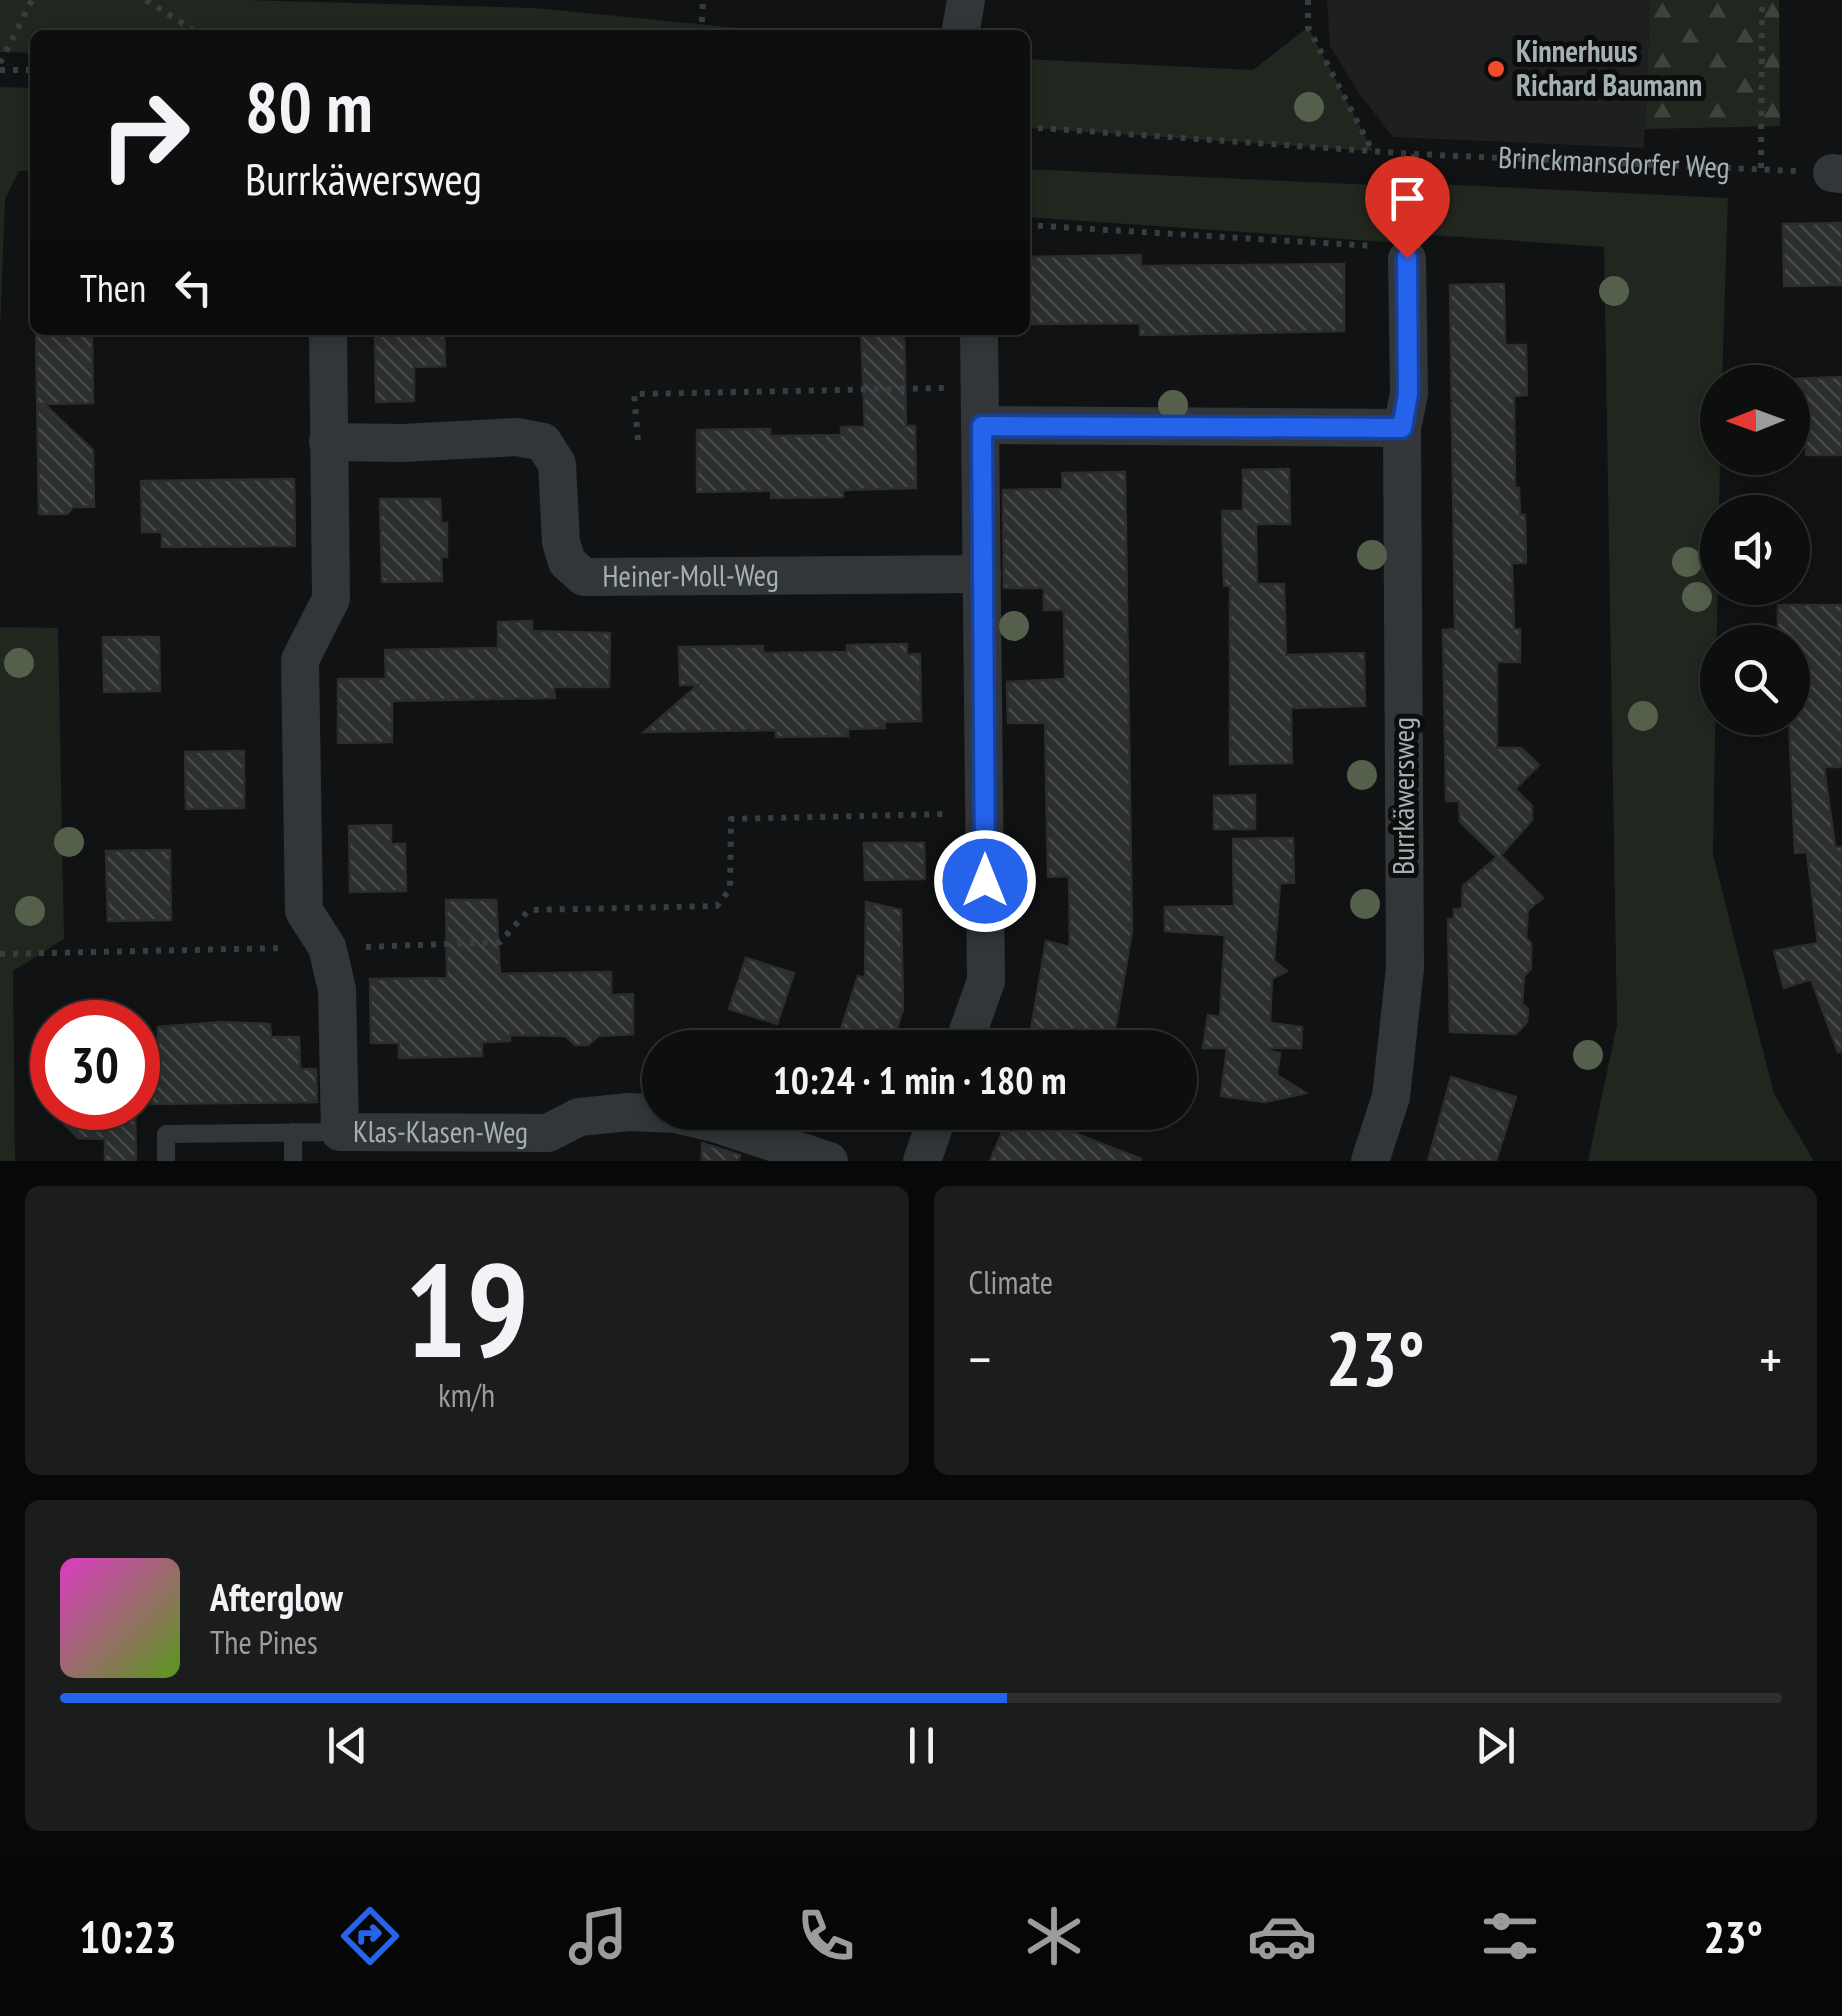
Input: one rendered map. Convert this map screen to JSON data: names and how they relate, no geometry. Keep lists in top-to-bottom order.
{
  "streets": {
    "street": ["Heiner-Moll-Weg", "Burrkäwersweg", "Klas-Klasen-Weg"],
    "path": ["Brinckmansdorfer Weg"]
  },
  "places": ["Kinnerhuus Richard Baumann"],
  "north": "left",
  "page": {
    "turn": ["80 m", "Burrkäwersweg"],
    "then": "Then",
    "limit": "30",
    "trip": "10:24 · 1 min · 180 m",
    "tile": [
      ["19", "km/h"],
      "Climate"
    ],
    "heat": ["−", "23°", "+"],
    "song": ["Afterglow", "The Pines"],
    "tabs": ["10:23", "23°"]
  }
}
